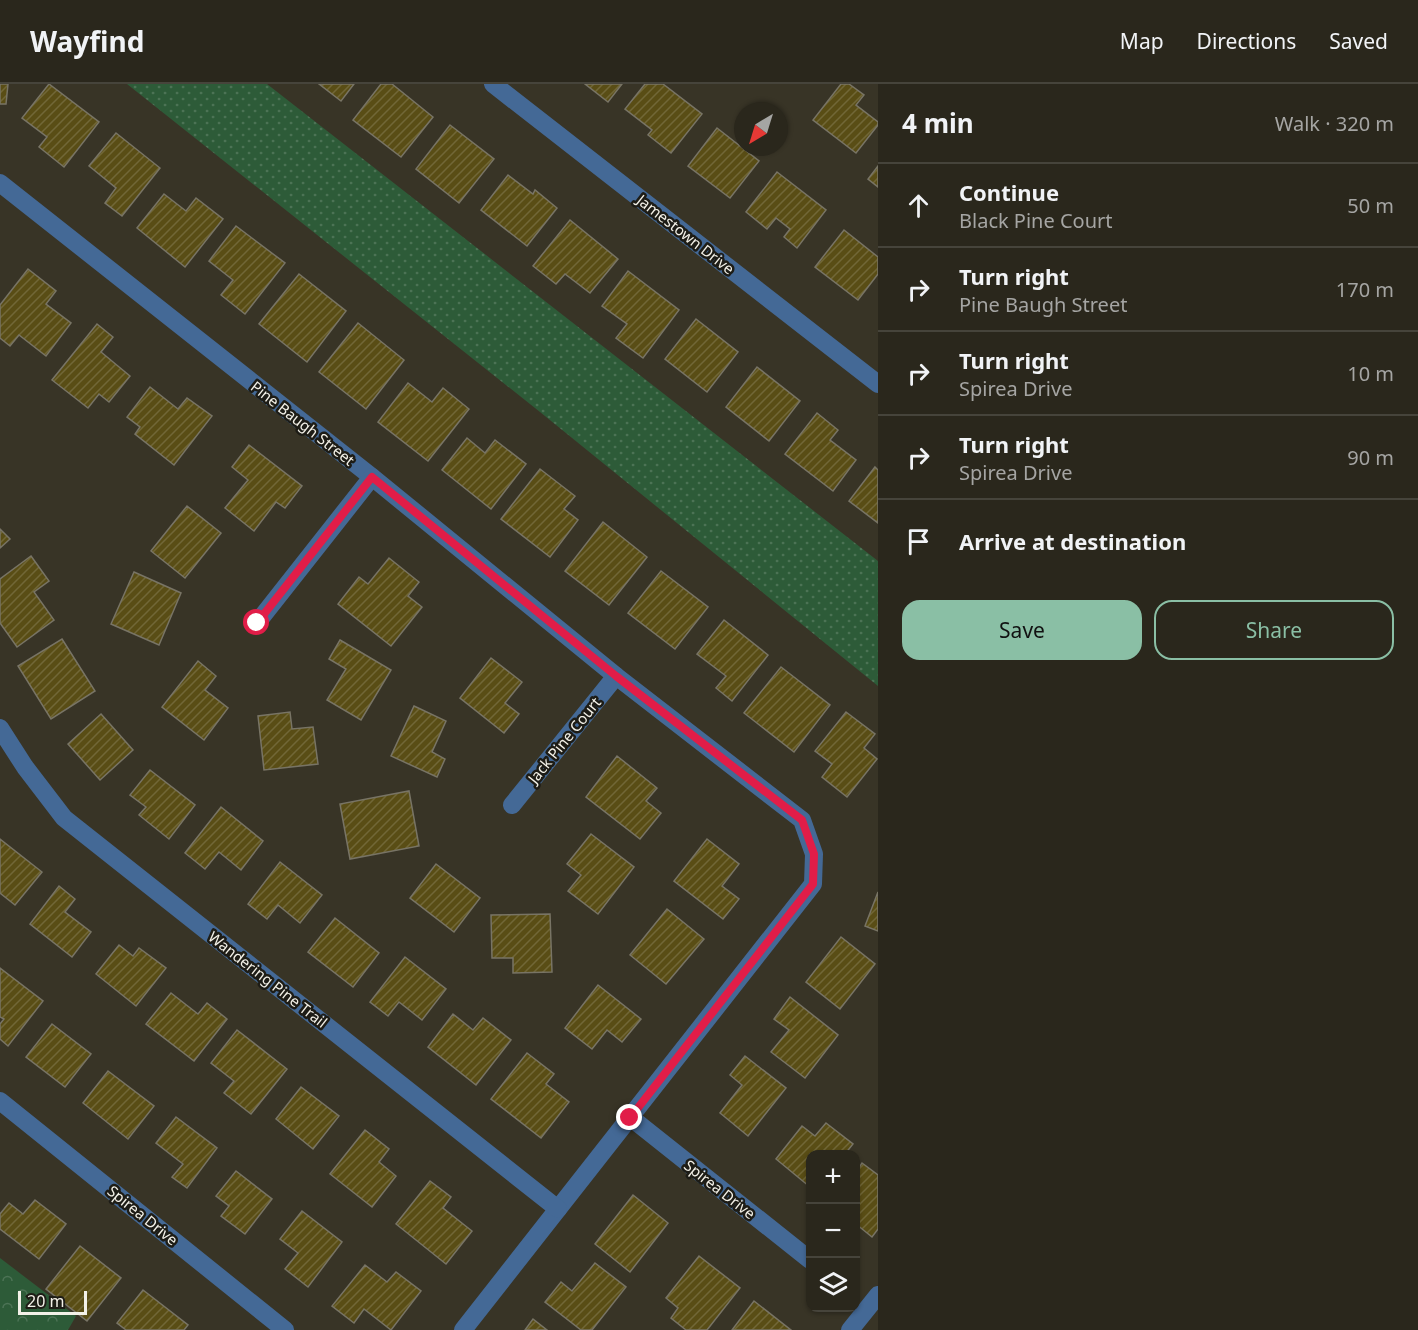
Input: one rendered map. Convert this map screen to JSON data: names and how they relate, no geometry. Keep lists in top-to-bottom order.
{
  "streets": {
    "street": [
      "Jamestown Drive",
      "Pine Baugh Street",
      "Jack Pine Court",
      "Wandering Pine Trail",
      "Spirea Drive"
    ]
  },
  "crossings": [
    ["Pine Baugh Street", "Jack Pine Court"],
    ["Pine Baugh Street", "Spirea Drive"]
  ],
  "scale_bar": "20 m",
  "north": "bottom left",
  "page": {
    "header": "Wayfind",
    "nav": ["Map", "Directions", "Saved"],
    "heading": ["4 min", "Walk · 320 m"],
    "list": [
      ["Continue", "Black Pine Court", "50 m"],
      ["Turn right", "Pine Baugh Street", "170 m"],
      ["Turn right", "Spirea Drive", "10 m"],
      ["Turn right", "Spirea Drive", "90 m"],
      "Arrive at destination"
    ],
    "buttons": ["Save", "Share"],
    "map_buttons": ["+", "−"],
    "scale": "20 m"
  }
}
